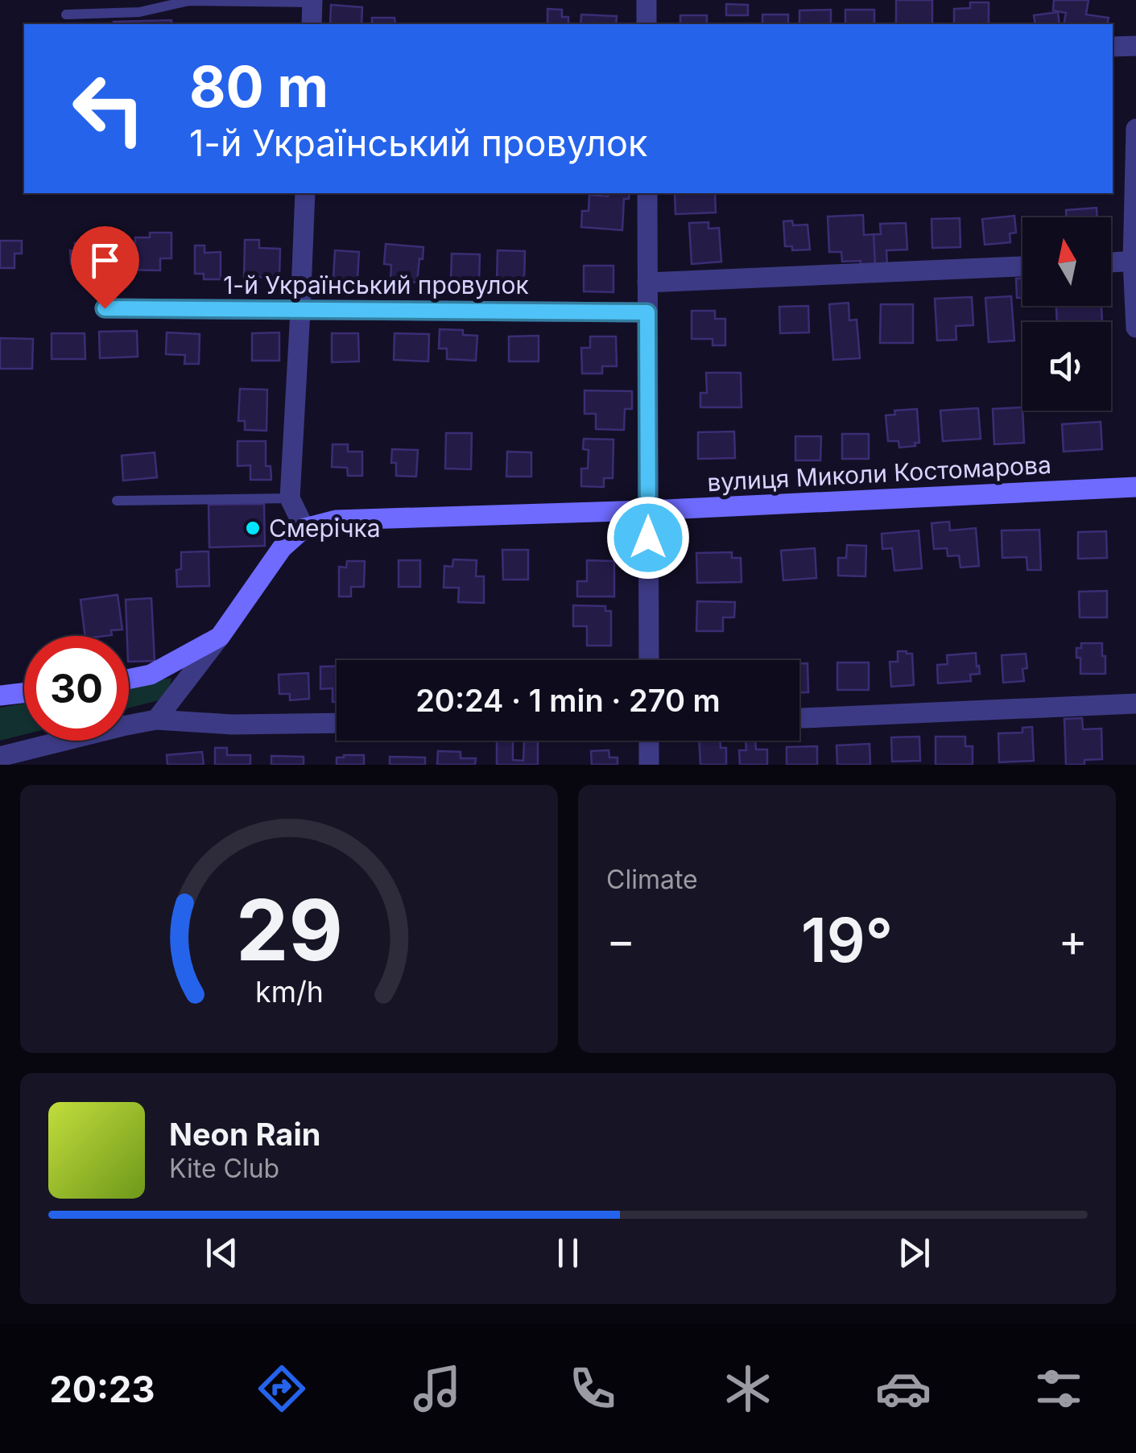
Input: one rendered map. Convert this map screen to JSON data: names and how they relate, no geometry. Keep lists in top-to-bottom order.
{
  "streets": {
    "street": ["1-й Український провулок", "вулиця Миколи Костомарова"]
  },
  "places": ["Смерічка"],
  "north": "top",
  "page": {
    "turn": ["80 m", "1-й Український провулок"],
    "limit": "30",
    "trip": "20:24 · 1 min · 270 m",
    "tile": "Climate",
    "heat": ["−", "19°", "+"],
    "song": ["Neon Rain", "Kite Club"],
    "tabs": "20:23",
    "gauge": ["29", "km/h"]
  }
}
